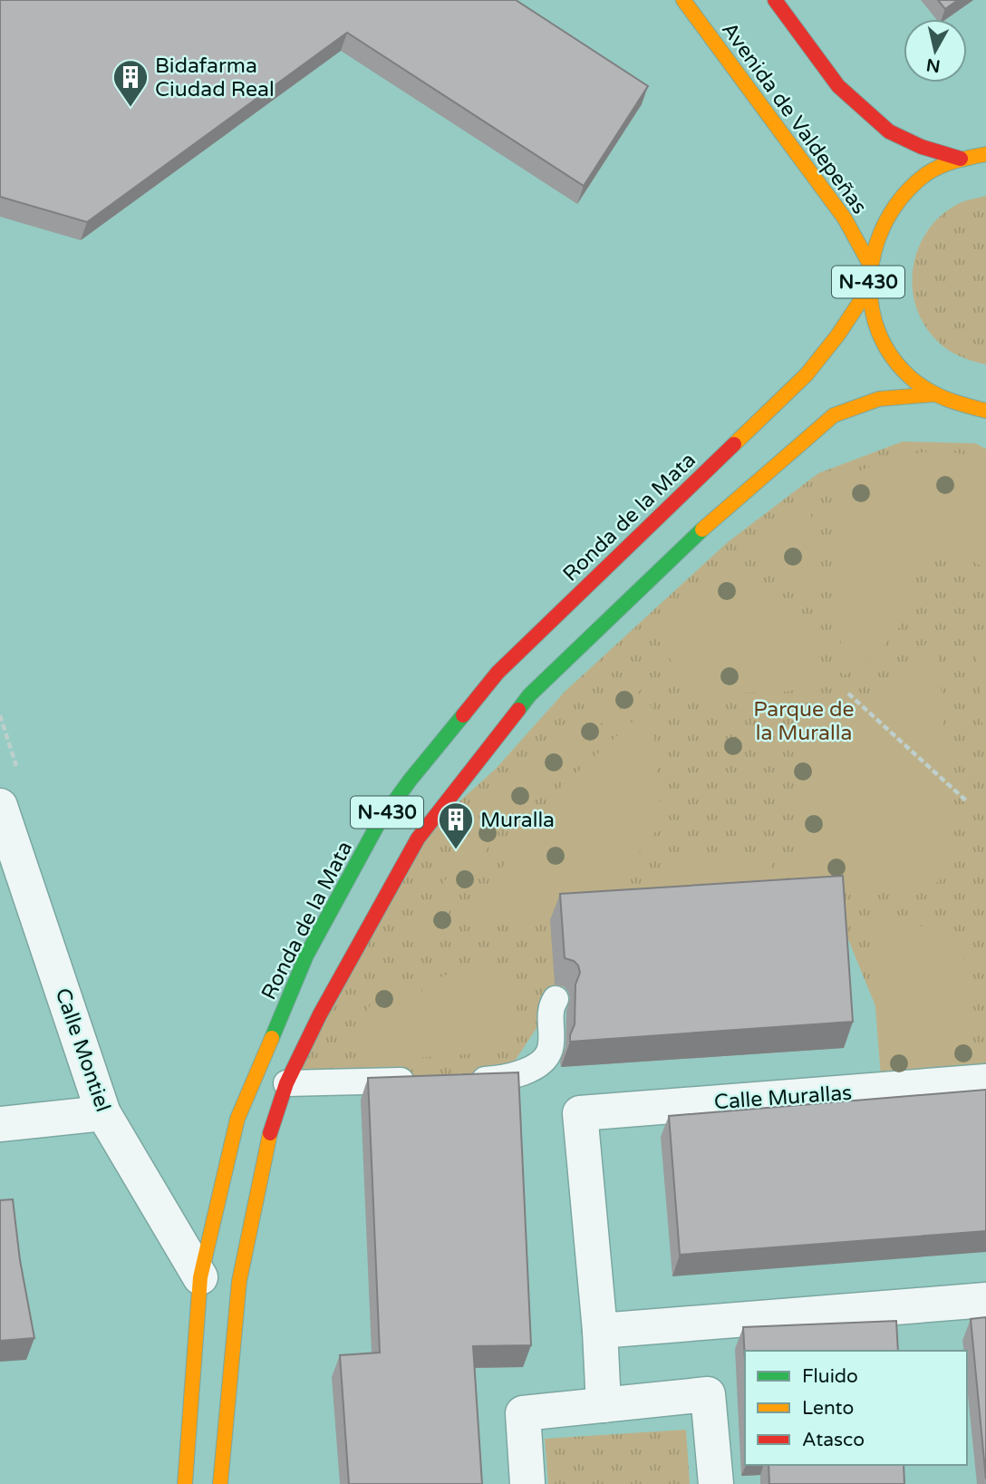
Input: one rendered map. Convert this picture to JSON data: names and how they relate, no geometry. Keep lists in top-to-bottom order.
{
  "streets": {
    "main road": ["Avenida de Valdepeñas", "N-430", "Ronda de la Mata"],
    "street": ["Calle Montiel", "Calle Murallas"]
  },
  "crossings": [
    ["Avenida de Valdepeñas", "N-430"],
    ["N-430", "Ronda de la Mata"],
    ["Ronda de la Mata", "Calle Montiel"]
  ],
  "parks": ["Parque de la Muralla"],
  "places": {
    "building": ["Bidafarma Ciudad Real", "Muralla"]
  },
  "legend": ["Fluido", "Lento", "Atasco"],
  "north": "bottom"
}
